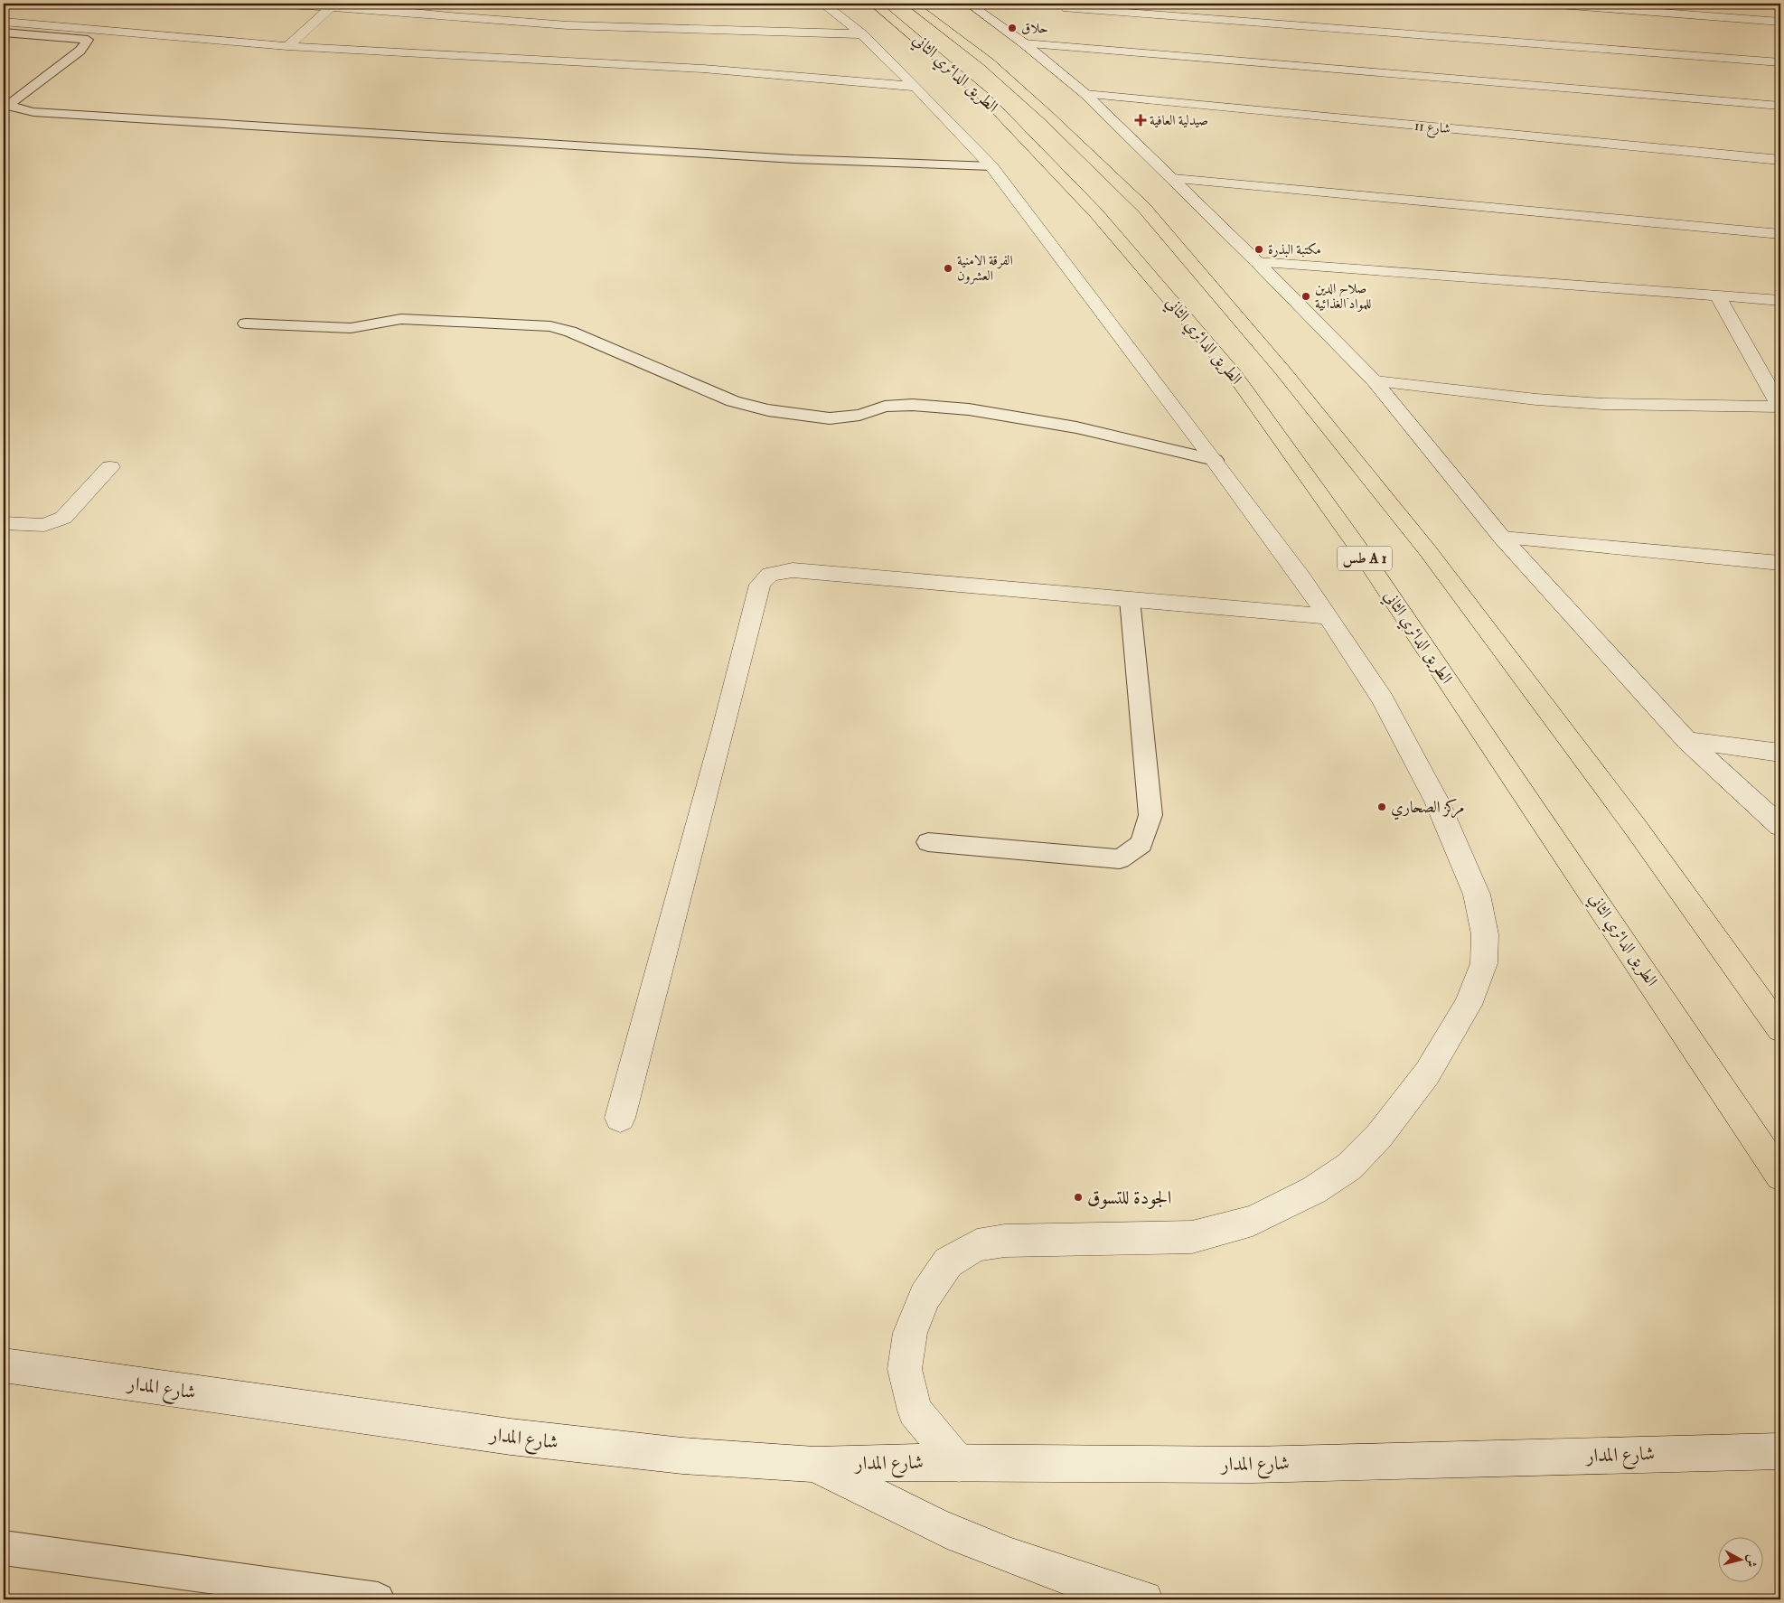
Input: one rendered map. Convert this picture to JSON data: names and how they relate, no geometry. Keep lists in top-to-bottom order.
{
  "streets": {
    "highway": ["الطريق الدائري الثاني", "طس A 1"],
    "street": ["شارع 11", "شارع المدار"]
  },
  "places": {
    "other": [
      "حلاق",
      "مكتبة البذرة",
      "الفرقة الامنية العشرون",
      "صلاح الدين للمواد الغذائية",
      "مركز الصحاري",
      "الجودة للتسوق"
    ],
    "health": ["صيدلية العافية"]
  },
  "north": "right"
}
